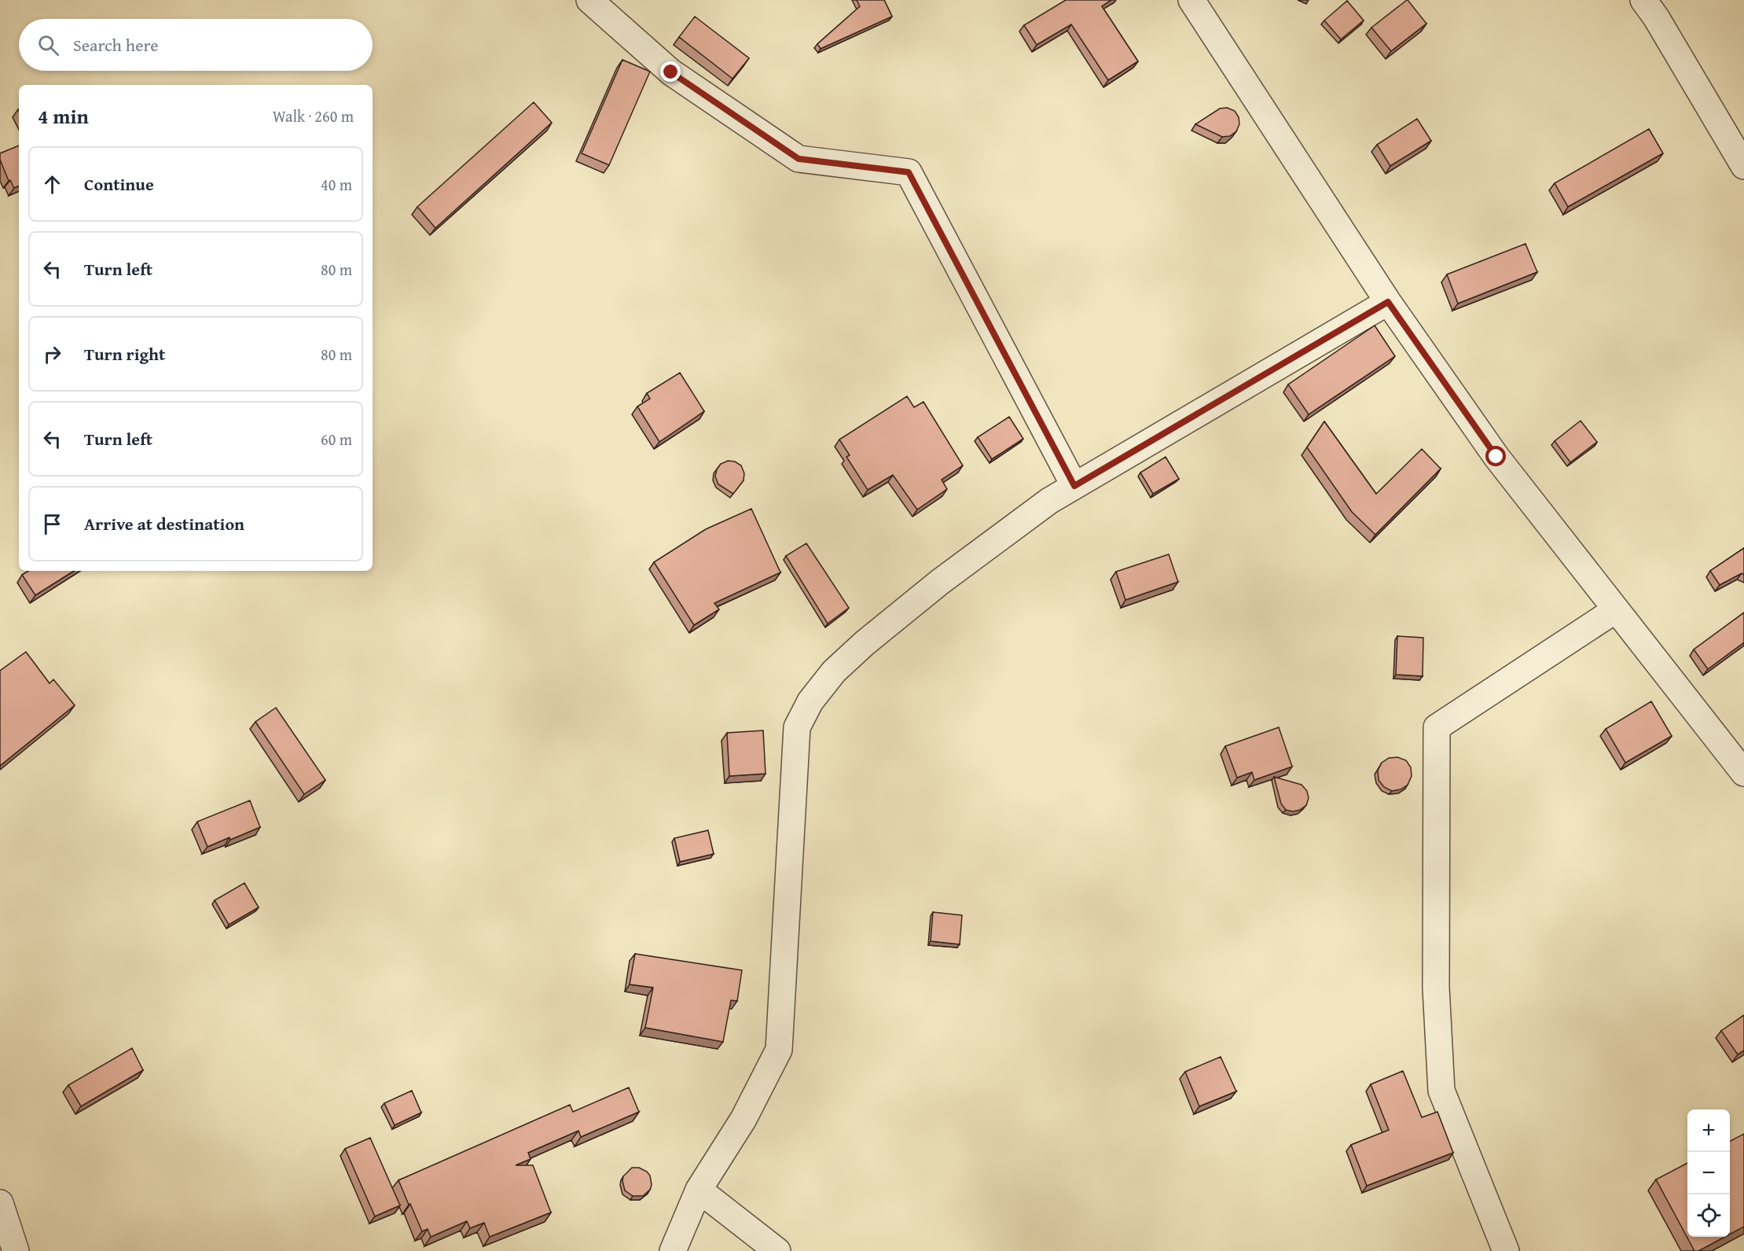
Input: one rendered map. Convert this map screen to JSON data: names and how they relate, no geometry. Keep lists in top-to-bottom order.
{
  "page": {
    "search": "Search here",
    "heading": ["4 min", "Walk · 260 m"],
    "list": [
      ["Continue", "40 m"],
      ["Turn left", "80 m"],
      ["Turn right", "80 m"],
      ["Turn left", "60 m"],
      "Arrive at destination"
    ],
    "map_buttons": ["+", "−"]
  }
}
